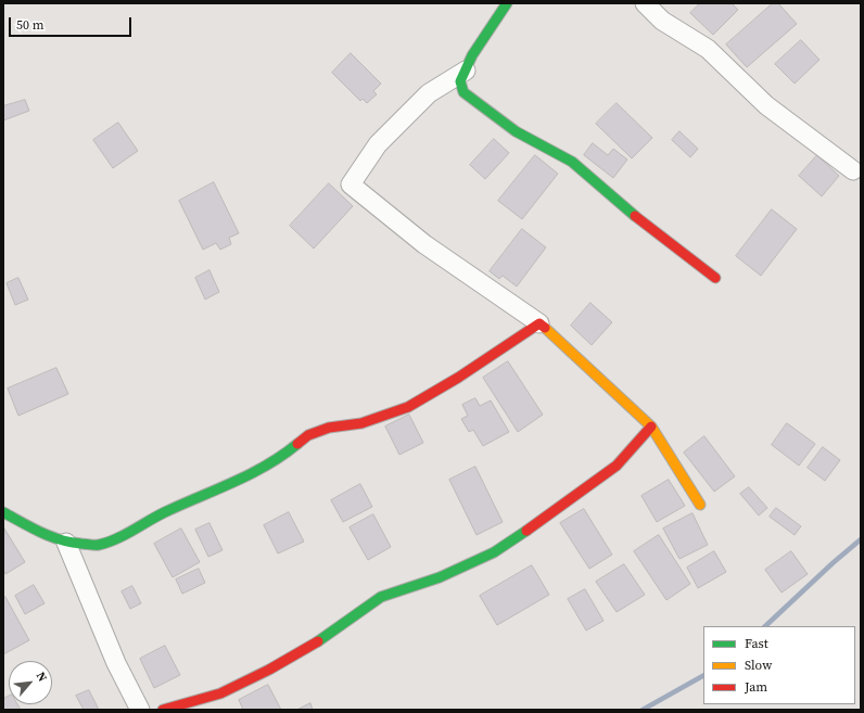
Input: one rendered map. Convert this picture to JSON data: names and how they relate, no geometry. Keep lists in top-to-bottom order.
{
  "legend": ["Fast", "Slow", "Jam"],
  "scale_bar": "50 m",
  "north": "top right"
}
